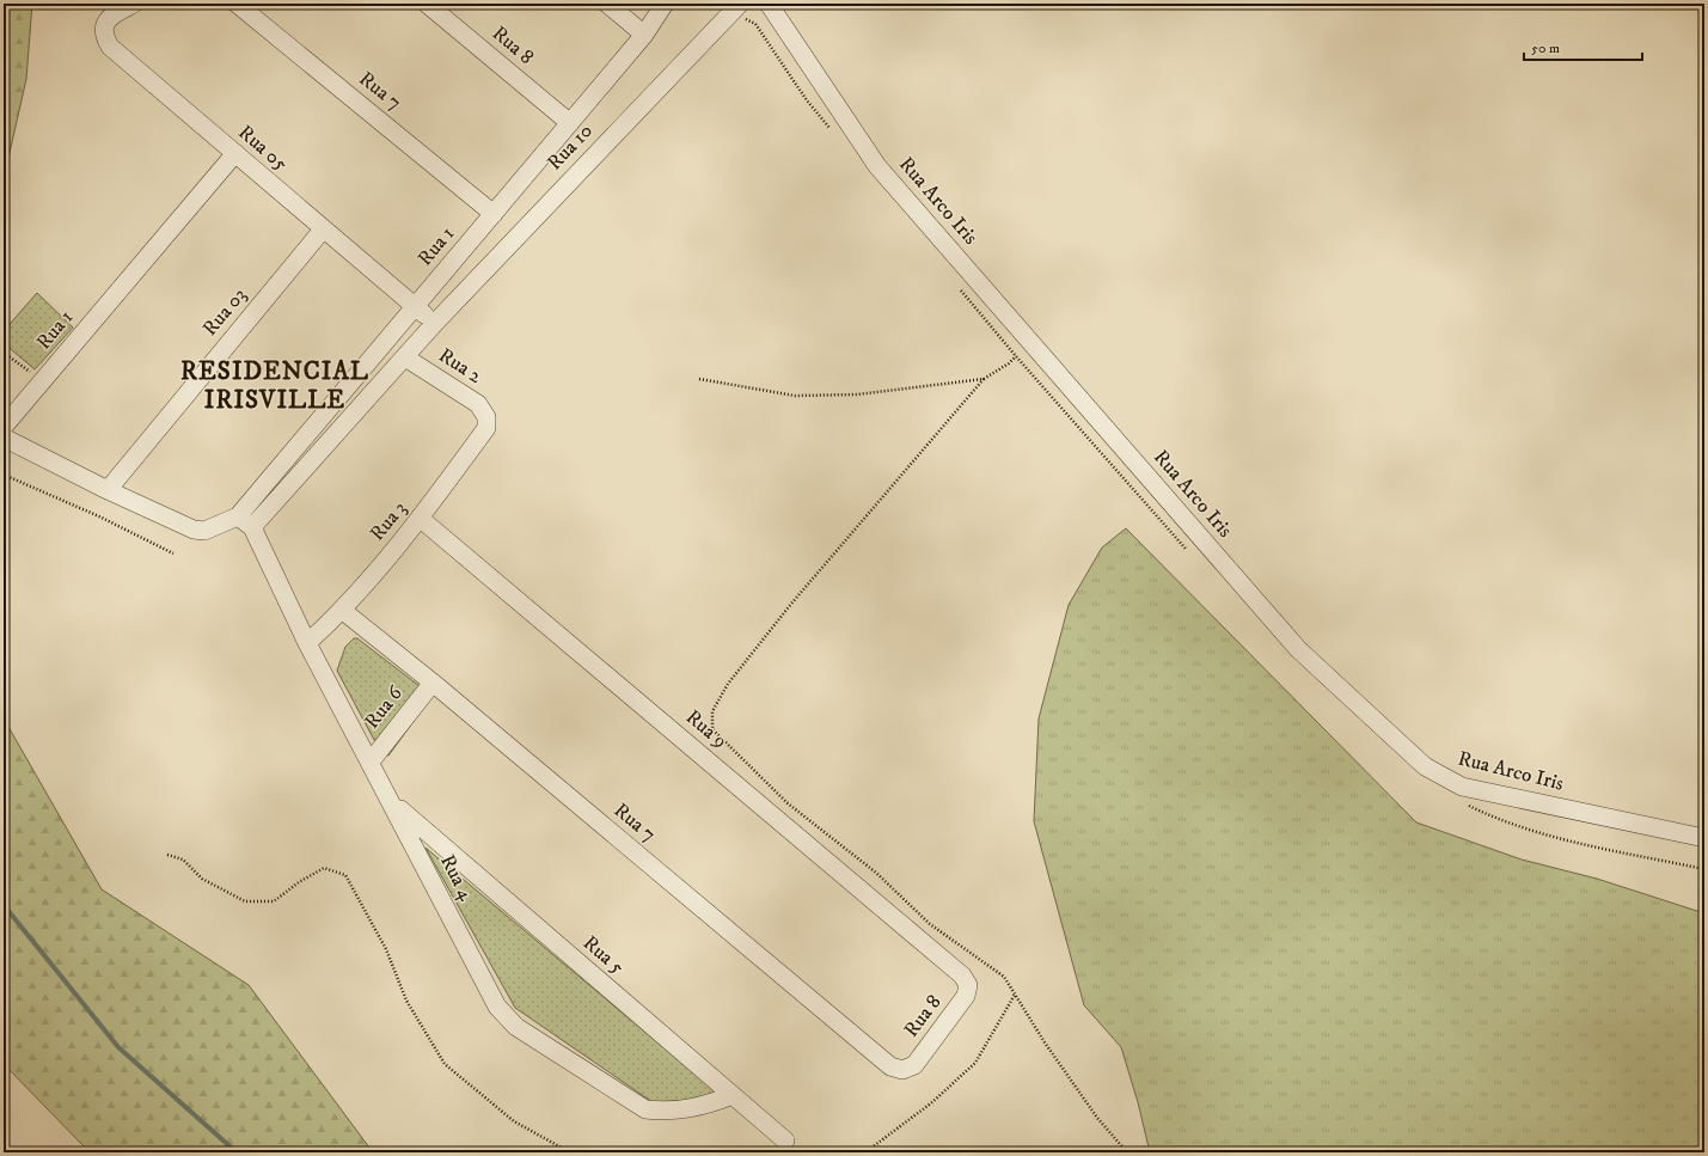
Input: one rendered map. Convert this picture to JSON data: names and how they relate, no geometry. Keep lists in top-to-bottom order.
{
  "streets": {
    "street": [
      "Rua 8",
      "Rua 7",
      "Rua 10",
      "Rua 05",
      "Rua Arco Iris",
      "Rua 1",
      "Rua 03",
      "Rua 2",
      "Rua 3",
      "Rua 6",
      "Rua 9",
      "Rua 4",
      "Rua 5"
    ]
  },
  "crossings": [
    ["Rua 8", "Rua 7"],
    ["Rua 8", "Rua 1"],
    ["Rua 8", "Rua 9"],
    ["Rua 7", "Rua 1"],
    ["Rua 7", "Rua 3"],
    ["Rua 7", "Rua 6"],
    ["Rua 10", "Rua 05"],
    ["Rua 05", "Rua 1"],
    ["Rua 05", "Rua 03"],
    ["Rua 1", "Rua 03"],
    ["Rua 2", "Rua 3"],
    ["Rua 3", "Rua 9"],
    ["Rua 3", "Rua 4"],
    ["Rua 6", "Rua 4"],
    ["Rua 4", "Rua 5"]
  ],
  "districts": ["RESIDENCIAL IRISVILLE"],
  "scale_bar": "50 m"
}
